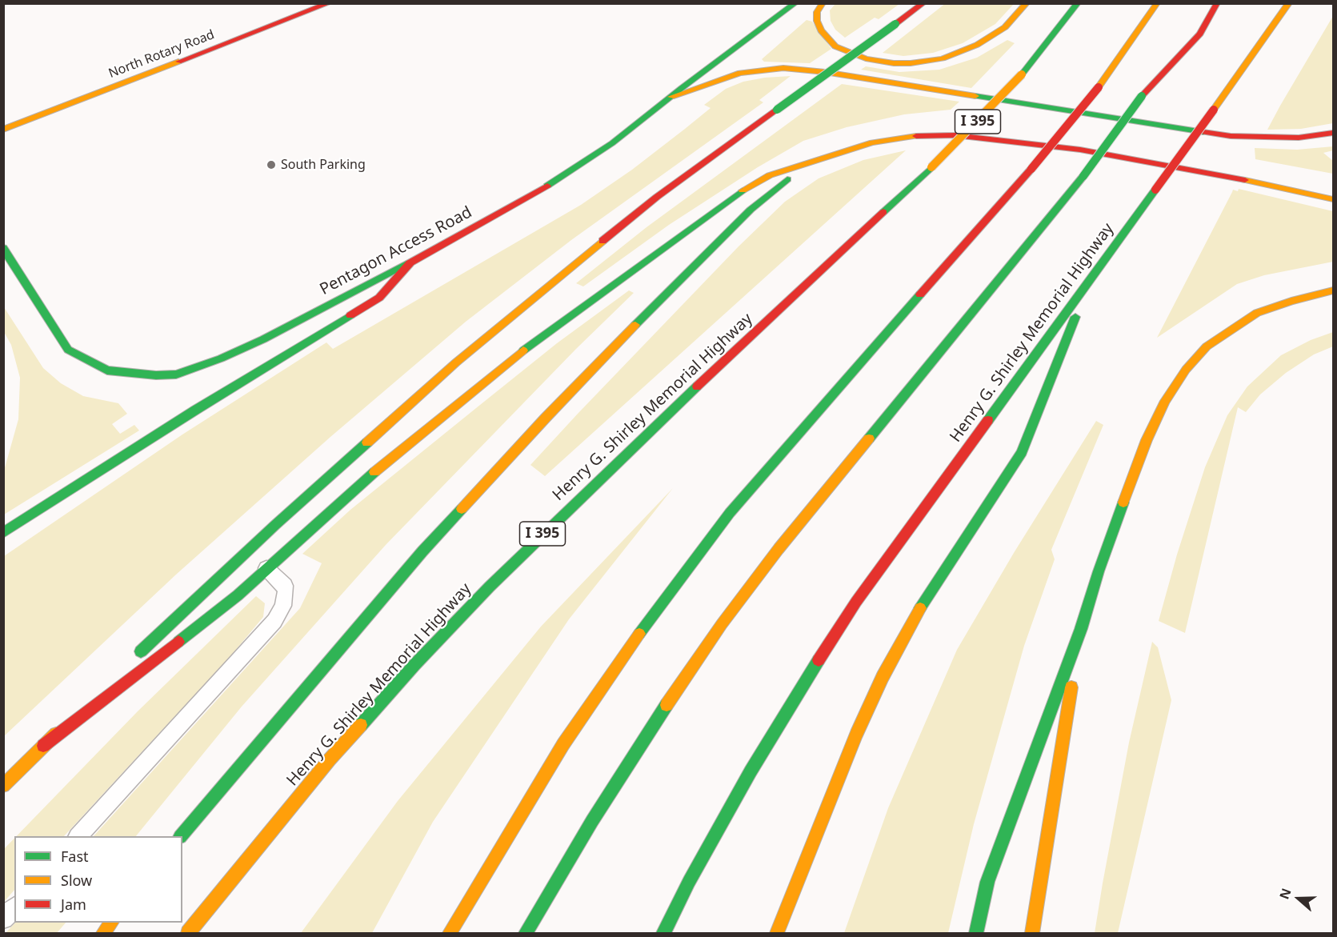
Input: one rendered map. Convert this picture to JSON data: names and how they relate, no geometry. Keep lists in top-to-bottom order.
{
  "streets": {
    "main road": [
      "North Rotary Road",
      "I 395",
      "Pentagon Access Road",
      "Henry G. Shirley Memorial Highway"
    ]
  },
  "places": ["South Parking"],
  "legend": ["Fast", "Slow", "Jam"],
  "north": "left"
}
